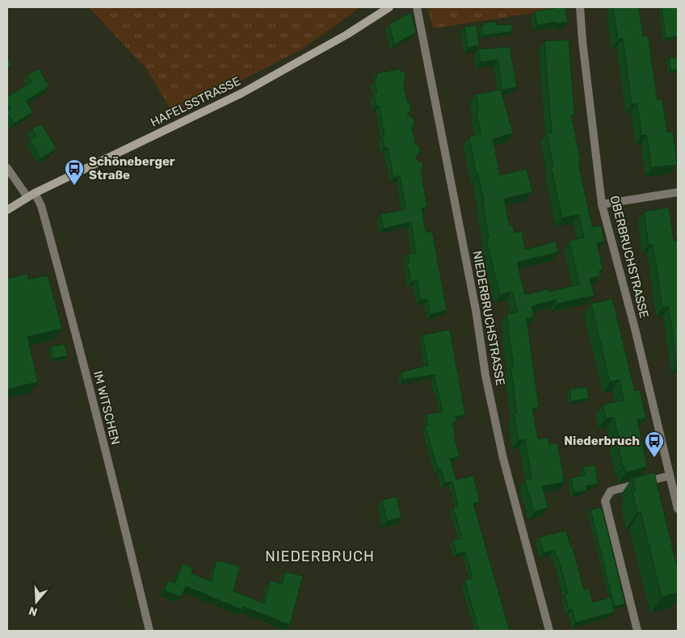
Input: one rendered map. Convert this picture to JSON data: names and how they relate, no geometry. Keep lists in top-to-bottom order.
{
  "streets": {
    "main road": ["HAFELSSTRASSE"],
    "street": ["OBERBRUCHSTRASSE", "NIEDERBRUCHSTRASSE", "IM WITSCHEN"]
  },
  "crossings": [
    ["HAFELSSTRASSE", "IM WITSCHEN"]
  ],
  "districts": ["NIEDERBRUCH"],
  "places": {
    "bus stop": ["Schöneberger Straße", "Niederbruch"]
  },
  "north": "bottom"
}
